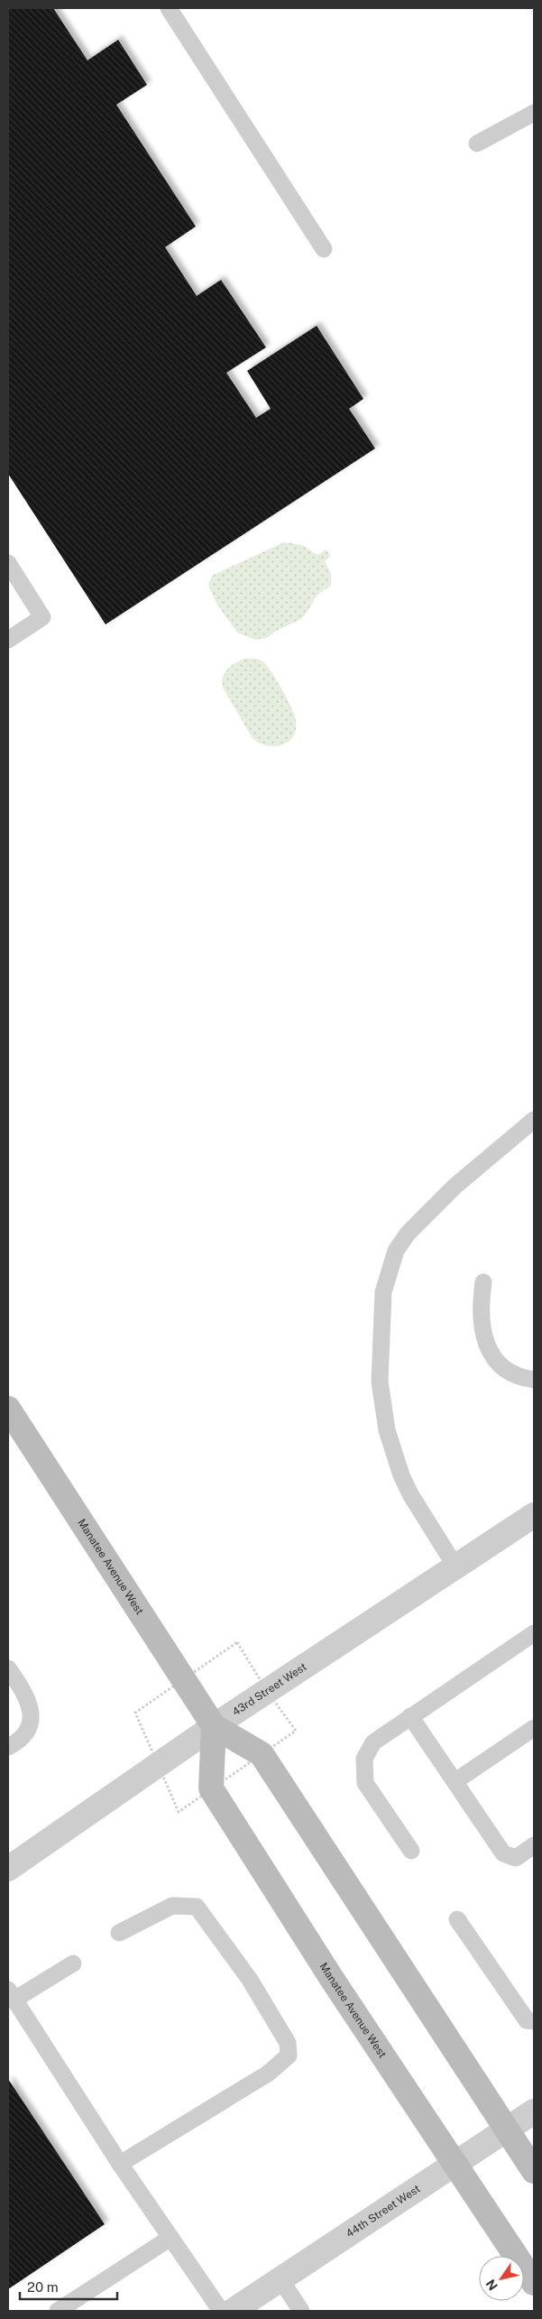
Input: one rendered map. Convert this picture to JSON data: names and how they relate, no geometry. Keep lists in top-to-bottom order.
{
  "streets": {
    "main road": ["Manatee Avenue West"],
    "street": ["43rd Street West", "44th Street West"]
  },
  "crossings": [
    ["Manatee Avenue West", "43rd Street West"],
    ["Manatee Avenue West", "44th Street West"]
  ],
  "scale_bar": "20 m",
  "north": "bottom left"
}
